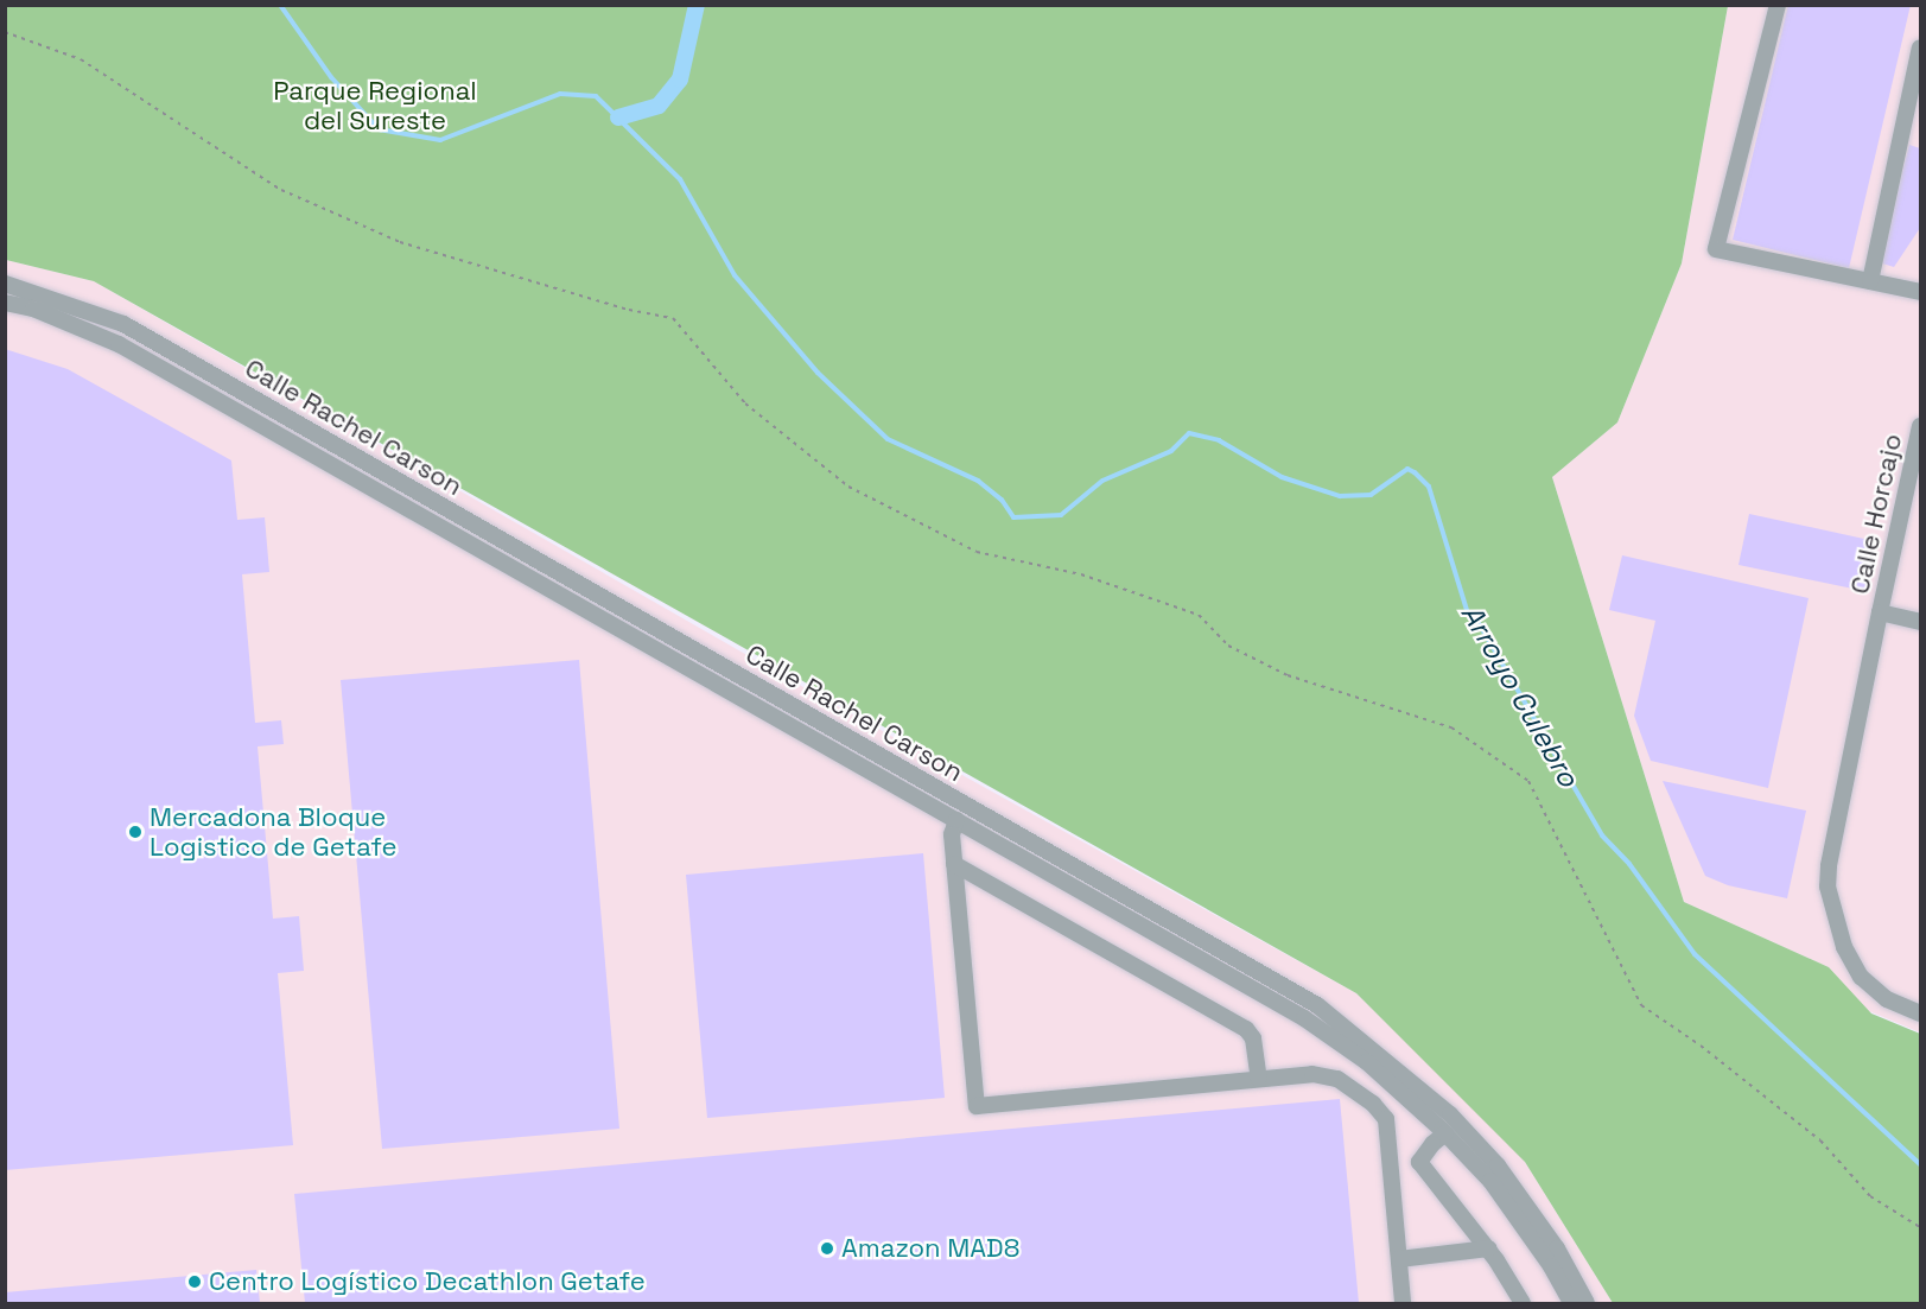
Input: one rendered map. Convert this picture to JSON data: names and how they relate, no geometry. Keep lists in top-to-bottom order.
{
  "streets": {
    "street": ["Calle Rachel Carson", "Calle Horcajo"]
  },
  "water": ["Arroyo Culebro"],
  "parks": ["Parque Regional del Sureste"],
  "places": ["Mercadona Bloque Logistico de Getafe", "Amazon MAD8", "Centro Logístico Decathlon Getafe"]
}
